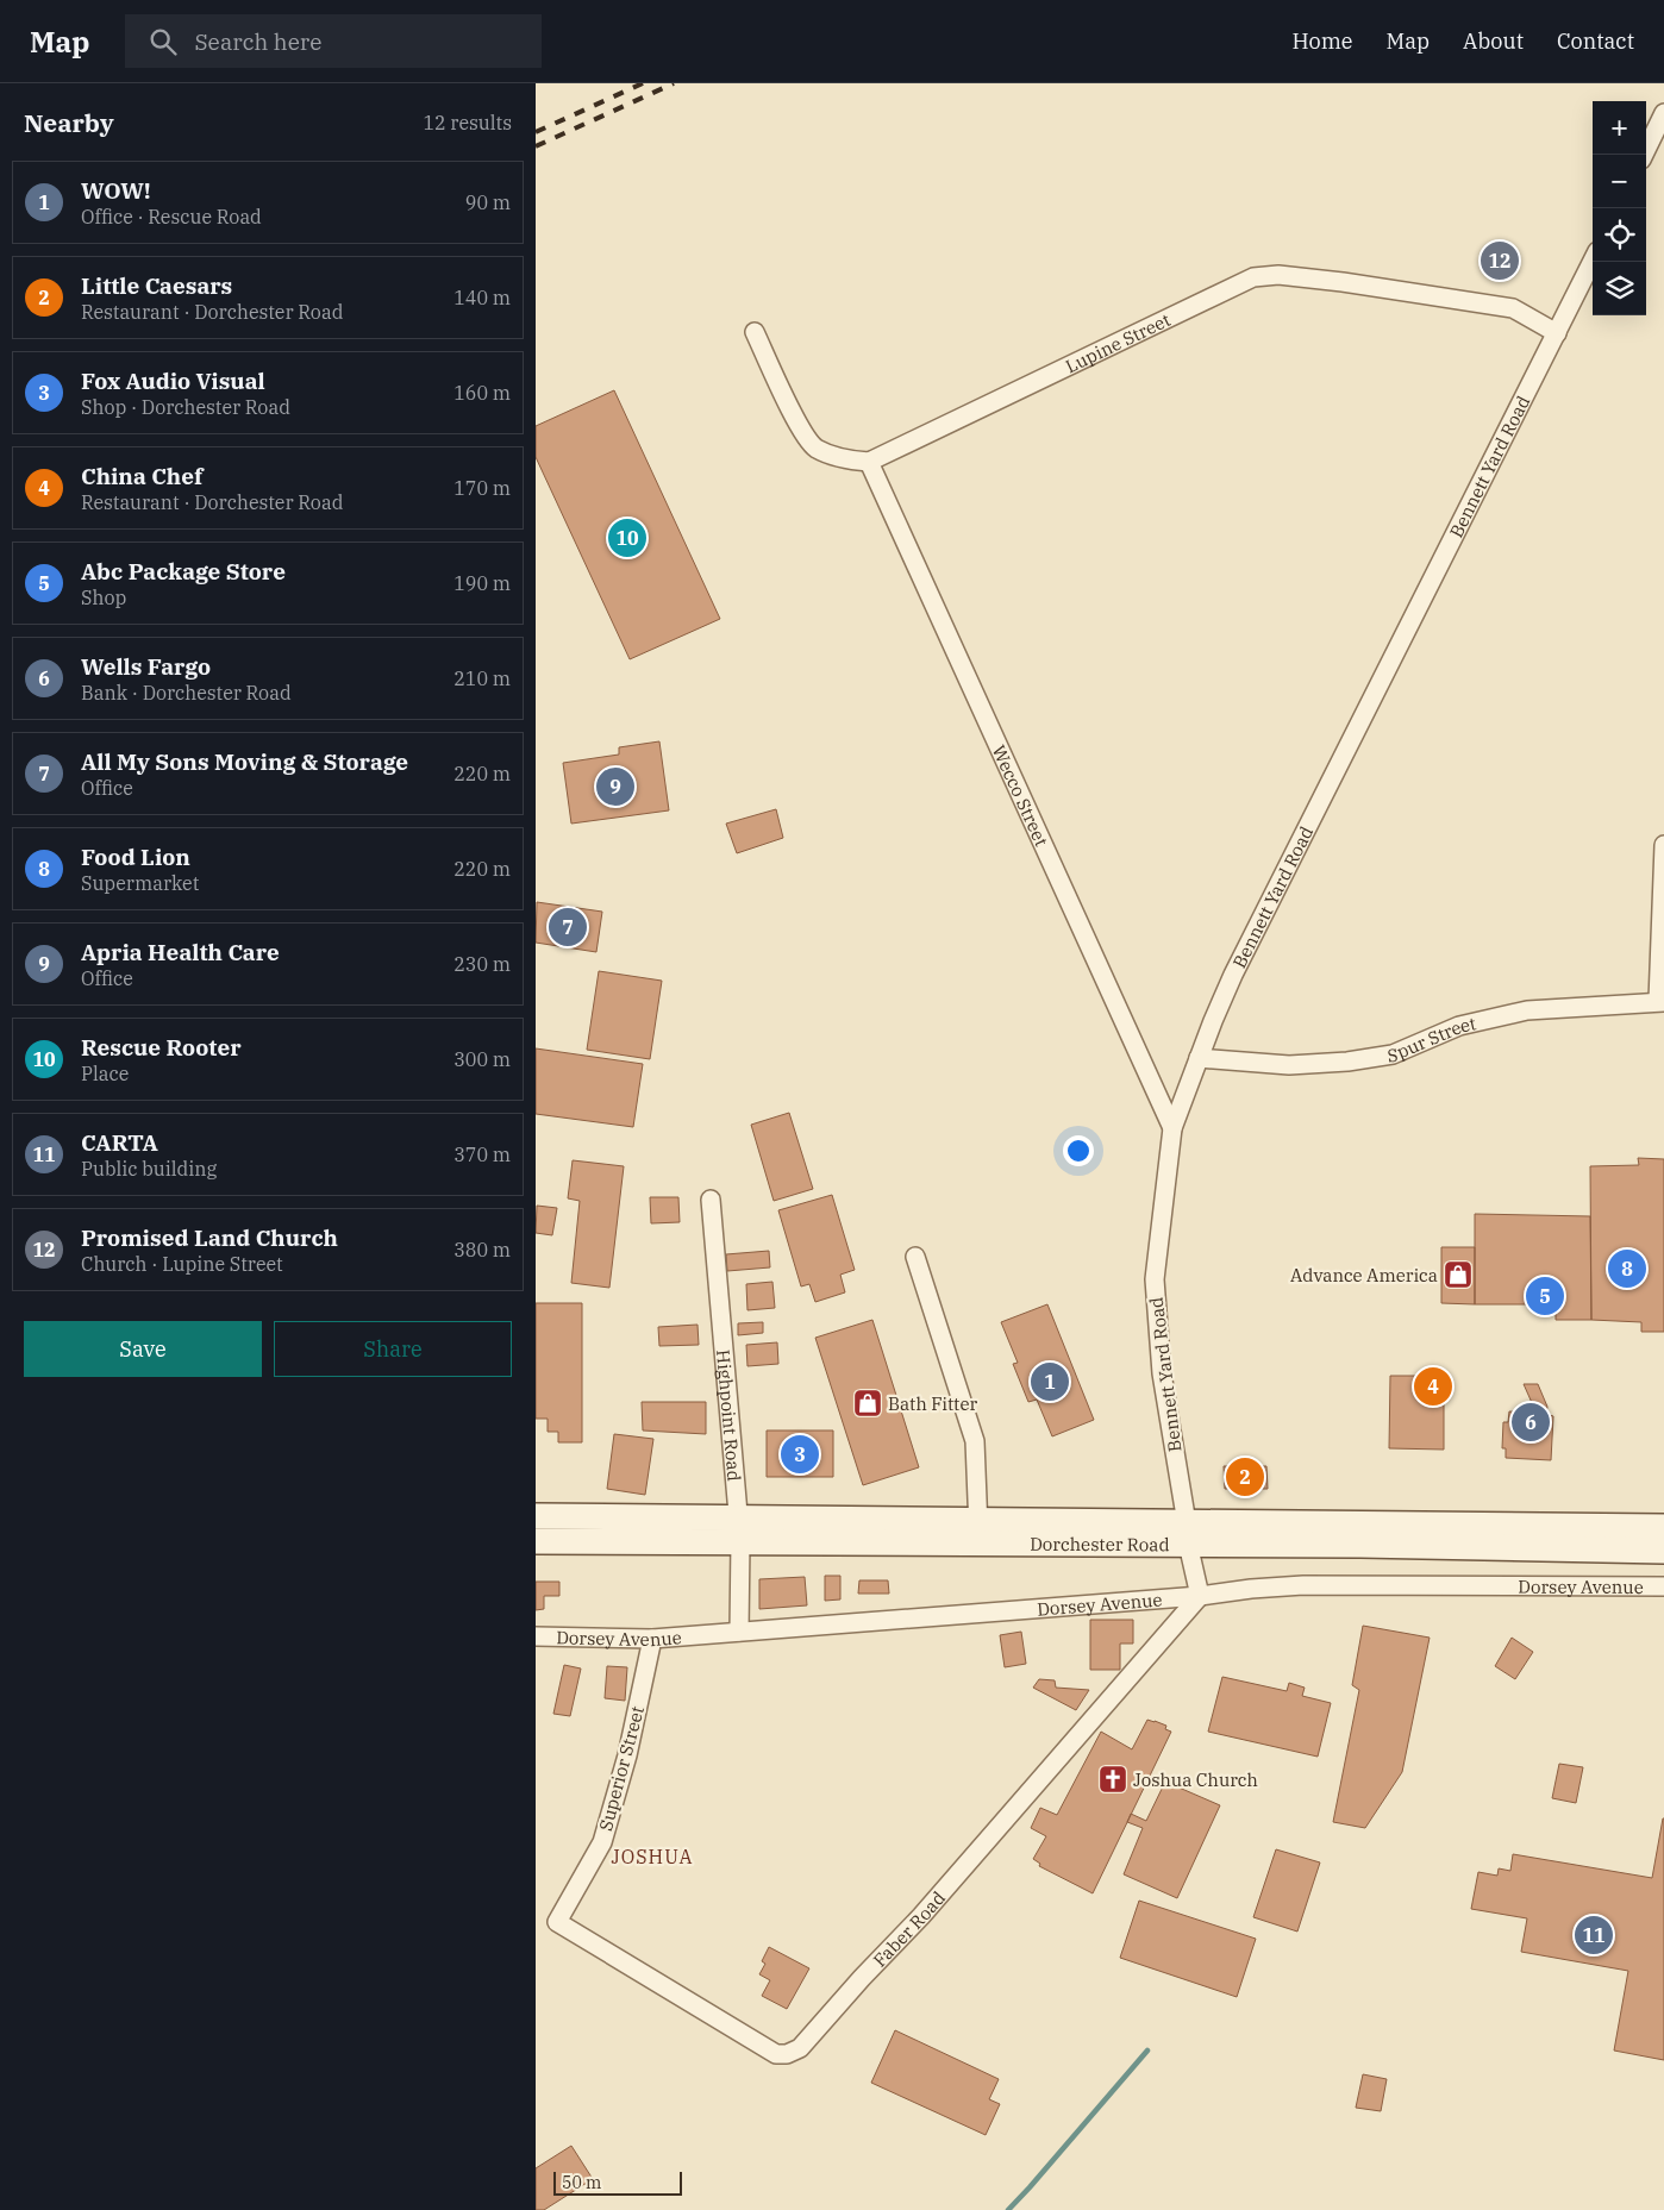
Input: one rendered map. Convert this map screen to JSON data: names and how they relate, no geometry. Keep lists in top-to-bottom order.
{
  "streets": {
    "main road": ["Dorchester Road"],
    "street": [
      "Lupine Street",
      "Bennett Yard Road",
      "Wecco Street",
      "Spur Street",
      "Highpoint Road",
      "Dorsey Avenue",
      "Superior Street",
      "Faber Road"
    ]
  },
  "crossings": [
    ["Lupine Street", "Bennett Yard Road"],
    ["Lupine Street", "Wecco Street"],
    ["Bennett Yard Road", "Wecco Street"],
    ["Bennett Yard Road", "Spur Street"],
    ["Bennett Yard Road", "Dorchester Road"],
    ["Bennett Yard Road", "Dorsey Avenue"],
    ["Bennett Yard Road", "Faber Road"],
    ["Highpoint Road", "Dorchester Road"],
    ["Highpoint Road", "Dorsey Avenue"],
    ["Dorsey Avenue", "Superior Street"],
    ["Dorsey Avenue", "Faber Road"],
    ["Superior Street", "Faber Road"]
  ],
  "districts": ["JOSHUA"],
  "places": {
    "shop": ["Advance America", "Bath Fitter"],
    "church": ["Joshua Church"]
  },
  "scale_bar": "50 m",
  "page": {
    "header": "Map",
    "search": "Search here",
    "nav": [
      "Home",
      "Map",
      "About",
      "Contact"
    ],
    "heading": ["Nearby", "12 results"],
    "map_buttons": ["+", "−"],
    "list": [
      {
        "mark": "1",
        "name": "WOW!",
        "note": "Office · Rescue Road",
        "value": "90 m"
      },
      {
        "mark": "2",
        "name": "Little Caesars",
        "note": "Restaurant · Dorchester Road",
        "value": "140 m"
      },
      {
        "mark": "3",
        "name": "Fox Audio Visual",
        "note": "Shop · Dorchester Road",
        "value": "160 m"
      },
      {
        "mark": "4",
        "name": "China Chef",
        "note": "Restaurant · Dorchester Road",
        "value": "170 m"
      },
      {
        "mark": "5",
        "name": "Abc Package Store",
        "note": "Shop",
        "value": "190 m"
      },
      {
        "mark": "6",
        "name": "Wells Fargo",
        "note": "Bank · Dorchester Road",
        "value": "210 m"
      },
      {
        "mark": "7",
        "name": "All My Sons Moving & Storage",
        "note": "Office",
        "value": "220 m"
      },
      {
        "mark": "8",
        "name": "Food Lion",
        "note": "Supermarket",
        "value": "220 m"
      },
      {
        "mark": "9",
        "name": "Apria Health Care",
        "note": "Office",
        "value": "230 m"
      },
      {
        "mark": "10",
        "name": "Rescue Rooter",
        "note": "Place",
        "value": "300 m"
      },
      {
        "mark": "11",
        "name": "CARTA",
        "note": "Public building",
        "value": "370 m"
      },
      {
        "mark": "12",
        "name": "Promised Land Church",
        "note": "Church · Lupine Street",
        "value": "380 m"
      }
    ],
    "pins": [
      "12",
      "10",
      "9",
      "7",
      "8",
      "5",
      "1",
      "4",
      "6",
      "3",
      "2",
      "11"
    ],
    "buttons": ["Save", "Share"],
    "scale": "50 m"
  }
}
